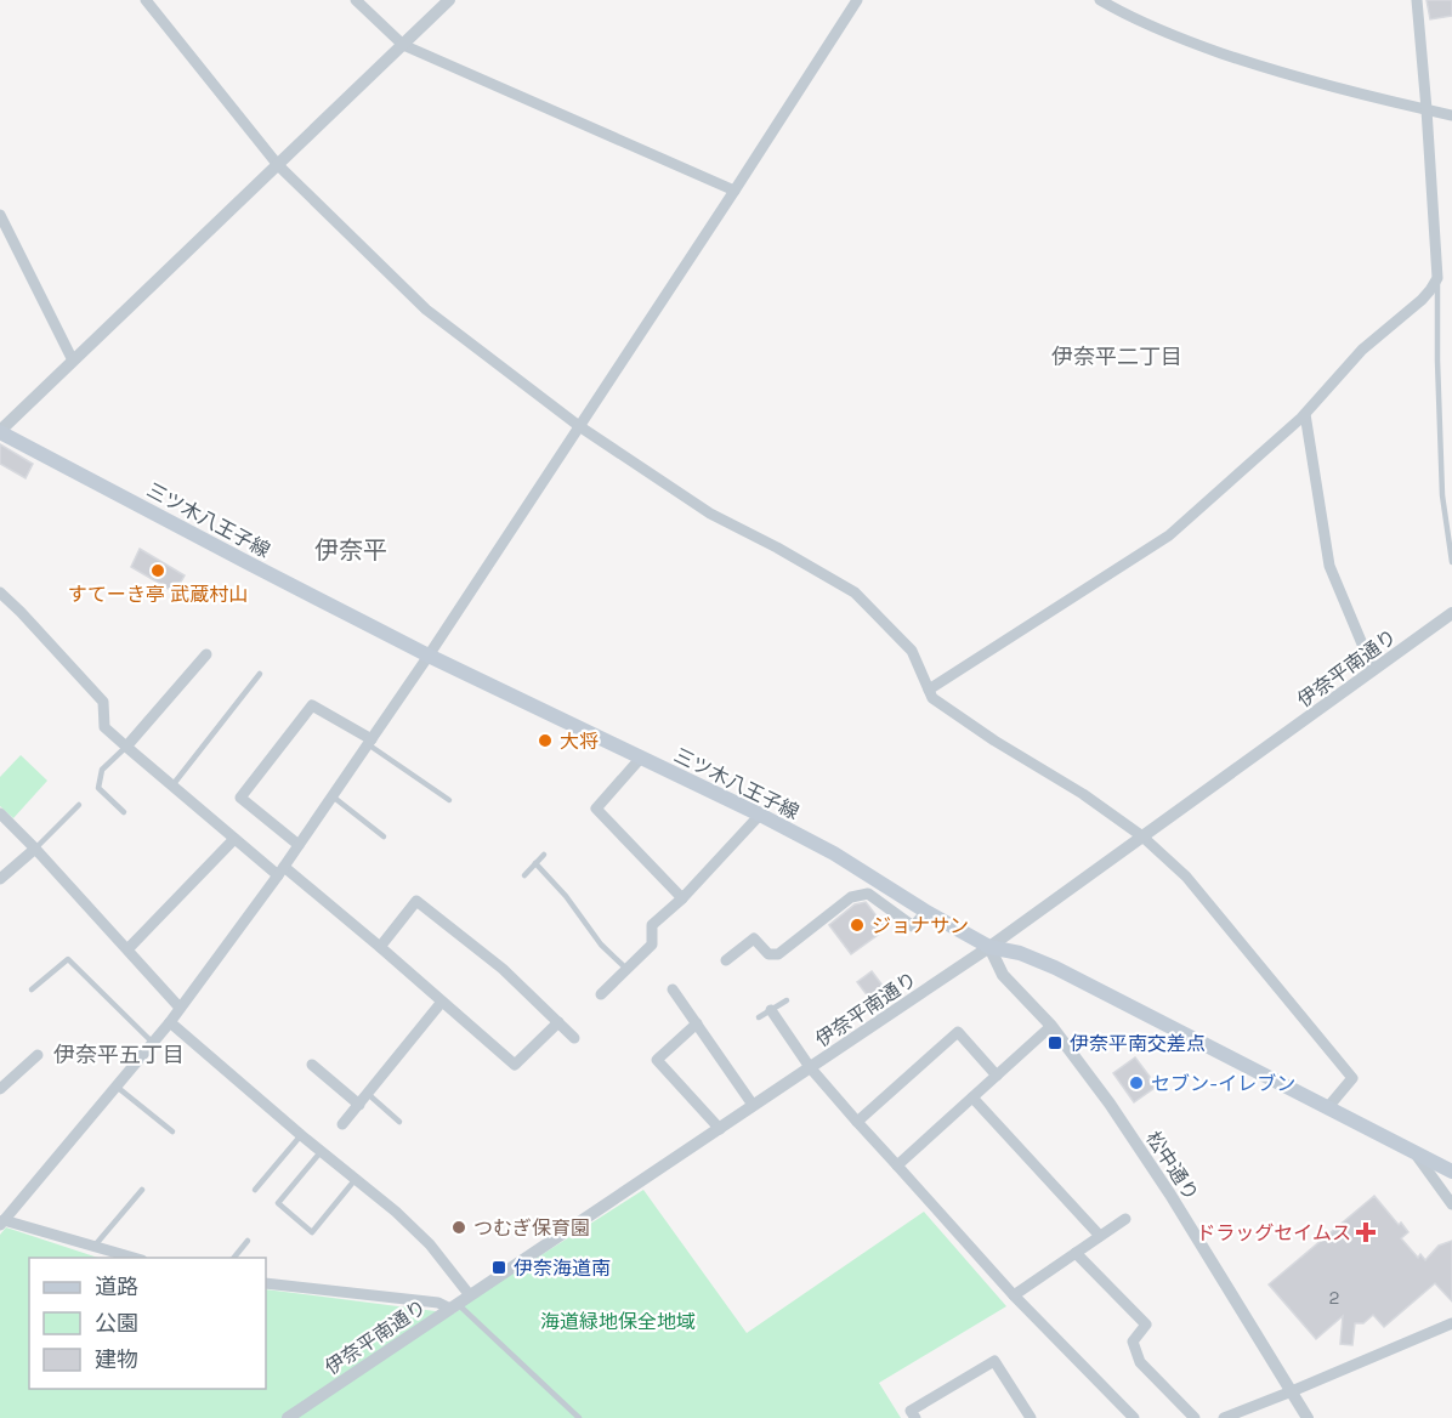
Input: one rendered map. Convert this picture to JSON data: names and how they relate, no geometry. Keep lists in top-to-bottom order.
{
  "streets": {
    "main road": ["三ツ木八王子線"],
    "street": ["伊奈平南通り", "松中通り"]
  },
  "crossings": [
    ["三ツ木八王子線", "伊奈平南通り"],
    ["三ツ木八王子線", "松中通り"],
    ["伊奈平南通り", "松中通り"]
  ],
  "districts": ["伊奈平二丁目", "伊奈平", "伊奈平五丁目"],
  "parks": ["海道緑地保全地域"],
  "places": {
    "other": [
      "すてーき亭 武蔵村山",
      "大将",
      "ジョナサン",
      "セブン-イレブン",
      "つむぎ保育園"
    ],
    "transit": ["伊奈平南交差点", "伊奈海道南"],
    "health": ["ドラッグセイムス"]
  },
  "house_numbers": ["2"],
  "legend": ["道路", "公園", "建物"]
}
